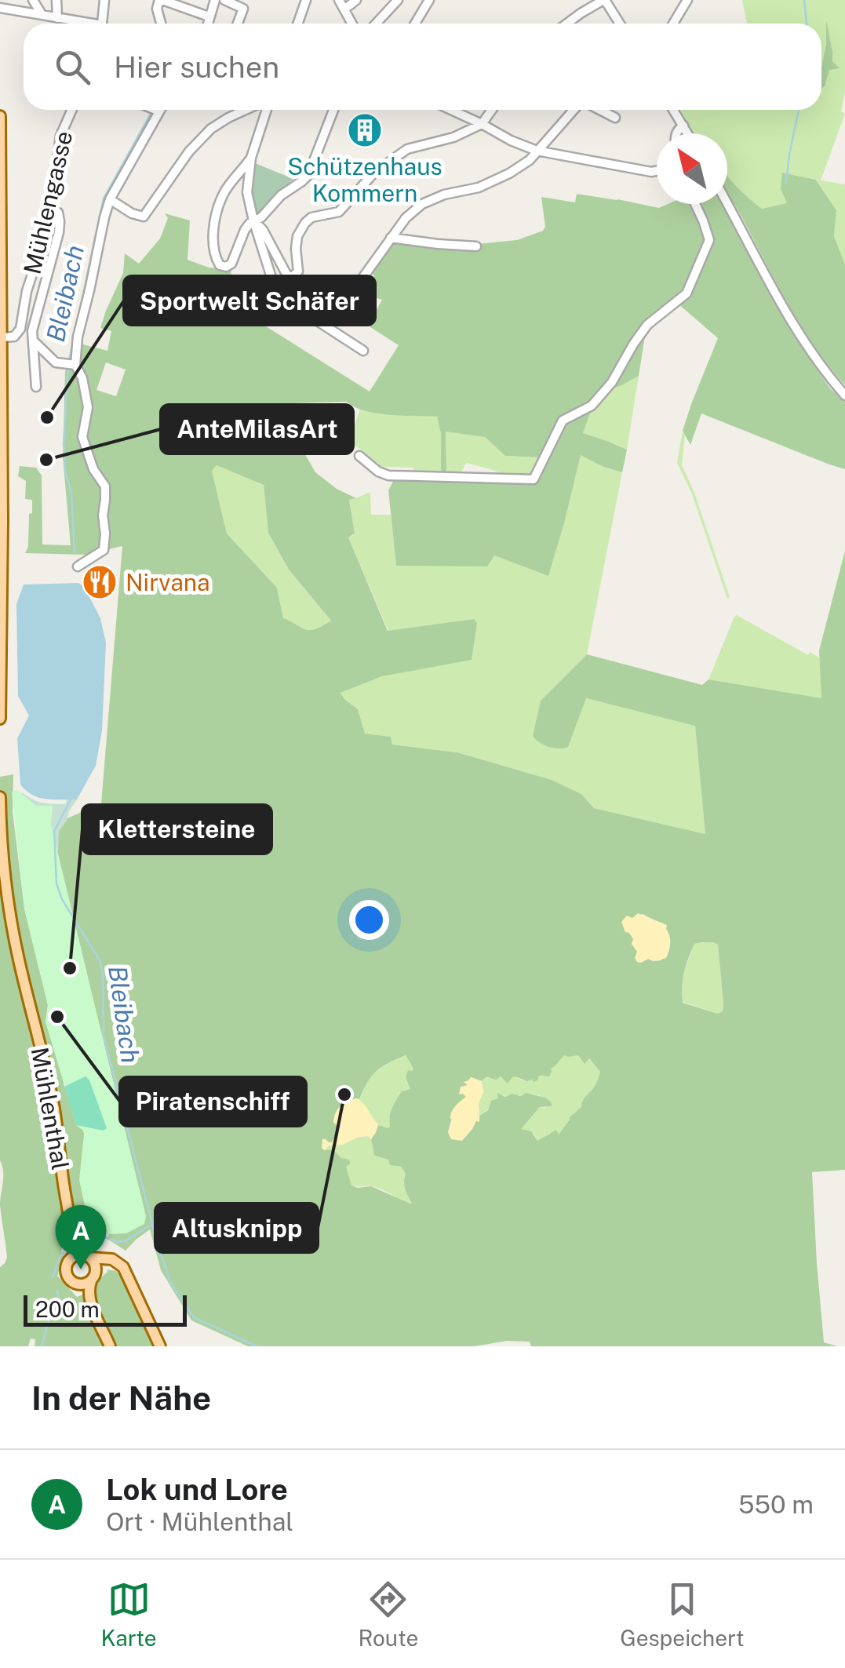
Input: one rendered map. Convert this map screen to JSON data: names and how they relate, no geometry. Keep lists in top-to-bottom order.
{
  "streets": {
    "main road": ["Mühlenthal"],
    "street": ["Mühlengasse"]
  },
  "water": ["Bleibach"],
  "places": {
    "building": ["Schützenhaus Kommern"],
    "other": [
      "Sportwelt Schäfer",
      "AnteMilasArt",
      "Klettersteine",
      "Piratenschiff",
      "Altusknipp"
    ],
    "restaurant": ["Nirvana"]
  },
  "scale_bar": "200 m",
  "north": "top left",
  "page": {
    "search": "Hier suchen",
    "pins": "A",
    "scale": "200 m",
    "heading": "In der Nähe",
    "list": [
      {
        "mark": "A",
        "name": "Lok und Lore",
        "note": "Ort · Mühlenthal",
        "value": "550 m"
      }
    ],
    "nav": ["Karte", "Route", "Gespeichert"]
  }
}
